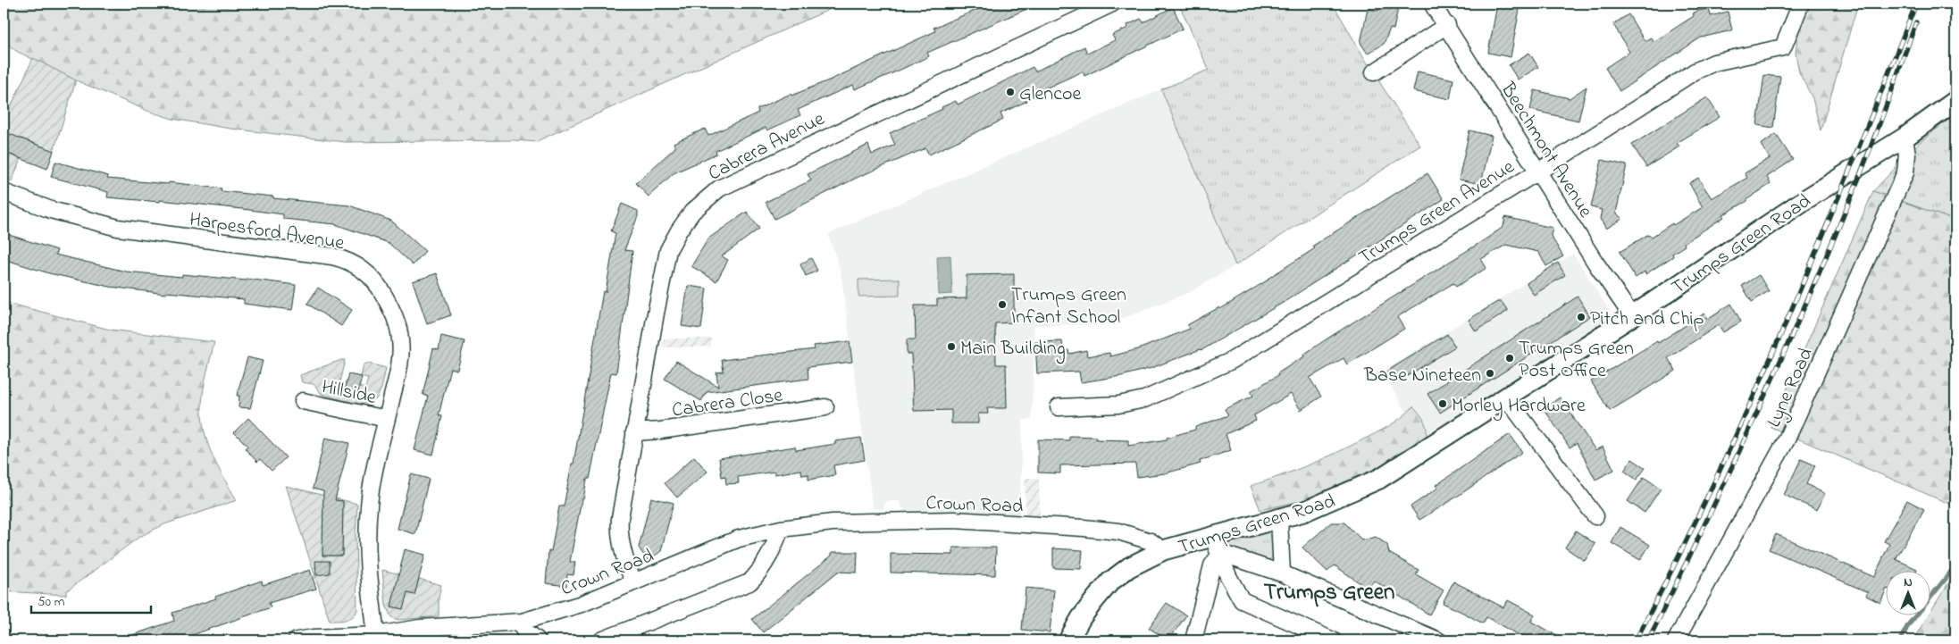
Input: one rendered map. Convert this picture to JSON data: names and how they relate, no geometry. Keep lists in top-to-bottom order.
{
  "streets": {
    "street": [
      "Cabrera Avenue",
      "Beechmont Avenue",
      "Trumps Green Avenue",
      "Harpesford Avenue",
      "Trumps Green Road",
      "Lyne Road",
      "Hillside",
      "Cabrera Close",
      "Crown Road"
    ]
  },
  "crossings": [
    ["Cabrera Avenue", "Cabrera Close"],
    ["Cabrera Avenue", "Crown Road"],
    ["Beechmont Avenue", "Trumps Green Avenue"],
    ["Beechmont Avenue", "Trumps Green Road"],
    ["Harpesford Avenue", "Hillside"],
    ["Harpesford Avenue", "Crown Road"],
    ["Trumps Green Road", "Lyne Road"],
    ["Trumps Green Road", "Crown Road"]
  ],
  "districts": ["Trumps Green"],
  "places": [
    "Glencoe",
    "Trumps Green Infant School",
    "Pitch and Chip",
    "Main Building",
    "Trumps Green Post Office",
    "Base Nineteen",
    "Morley Hardware"
  ],
  "scale_bar": "50 m",
  "north": "top"
}
